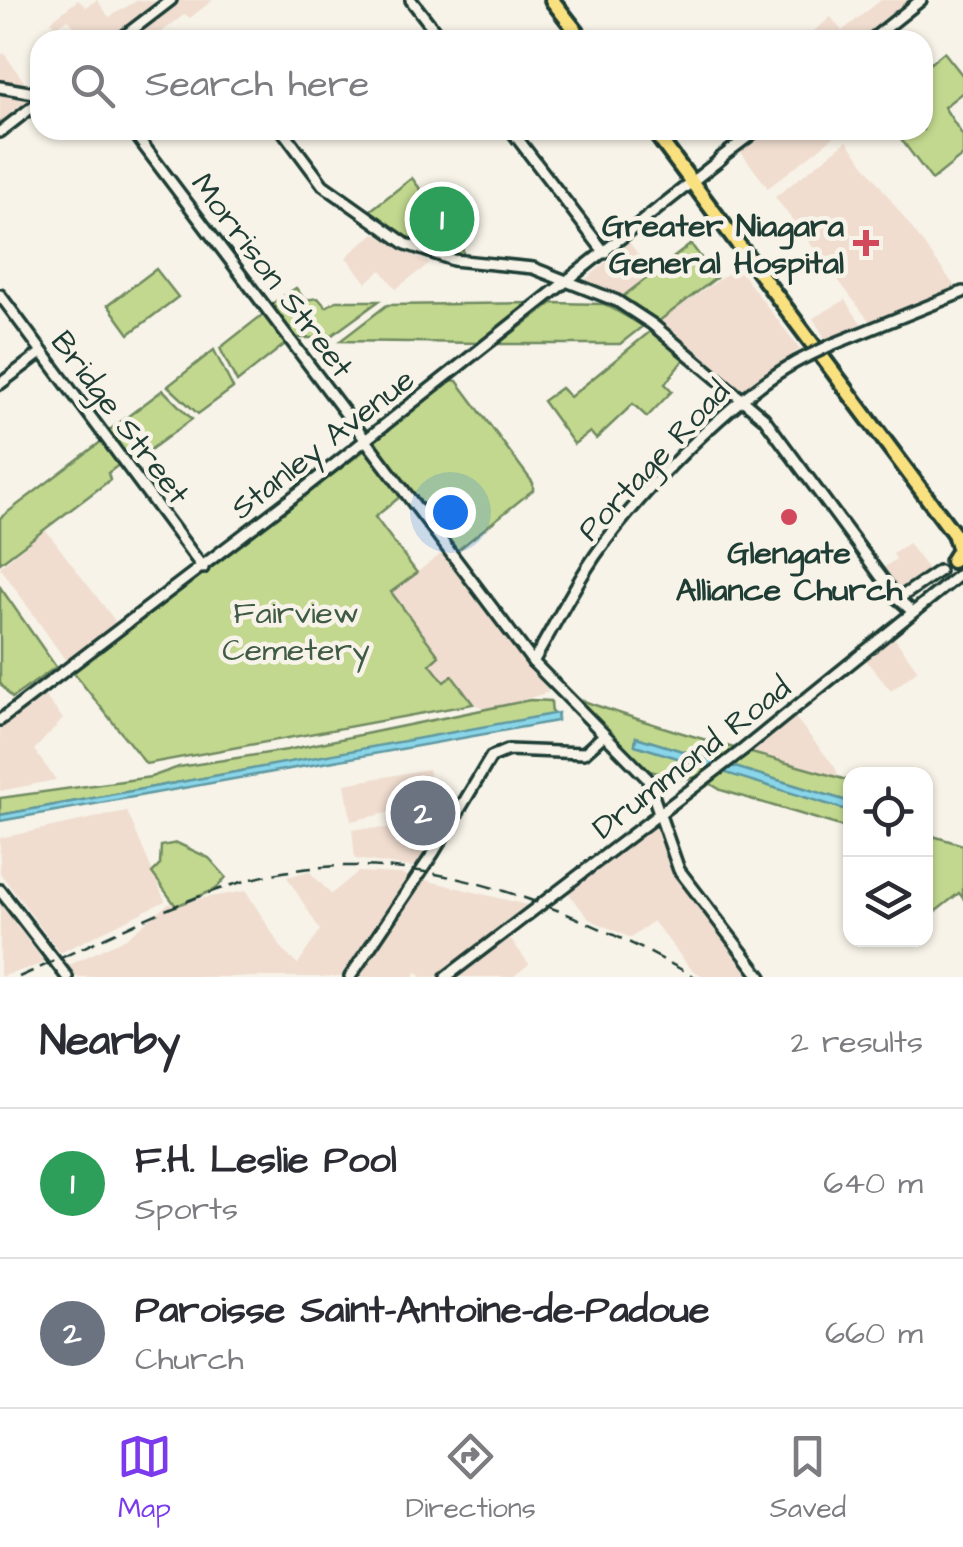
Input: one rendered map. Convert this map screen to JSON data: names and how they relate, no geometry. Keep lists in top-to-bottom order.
{
  "streets": {
    "street": [
      "Morrison Street",
      "Bridge Street",
      "Stanley Avenue",
      "Portage Road",
      "Drummond Road"
    ]
  },
  "crossings": [
    ["Morrison Street", "Stanley Avenue"],
    ["Morrison Street", "Portage Road"],
    ["Morrison Street", "Drummond Road"],
    ["Bridge Street", "Stanley Avenue"]
  ],
  "parks": ["Fairview Cemetery"],
  "places": {
    "health": ["Greater Niagara General Hospital"],
    "other": ["Glengate Alliance Church"]
  },
  "page": {
    "search": "Search here",
    "pins": ["1", "2"],
    "heading": ["Nearby", "2 results"],
    "list": [
      {
        "mark": "1",
        "name": "F.H. Leslie Pool",
        "note": "Sports",
        "value": "640 m"
      },
      {
        "mark": "2",
        "name": "Paroisse Saint-Antoine-de-Padoue",
        "note": "Church",
        "value": "660 m"
      }
    ],
    "nav": ["Map", "Directions", "Saved"]
  }
}
